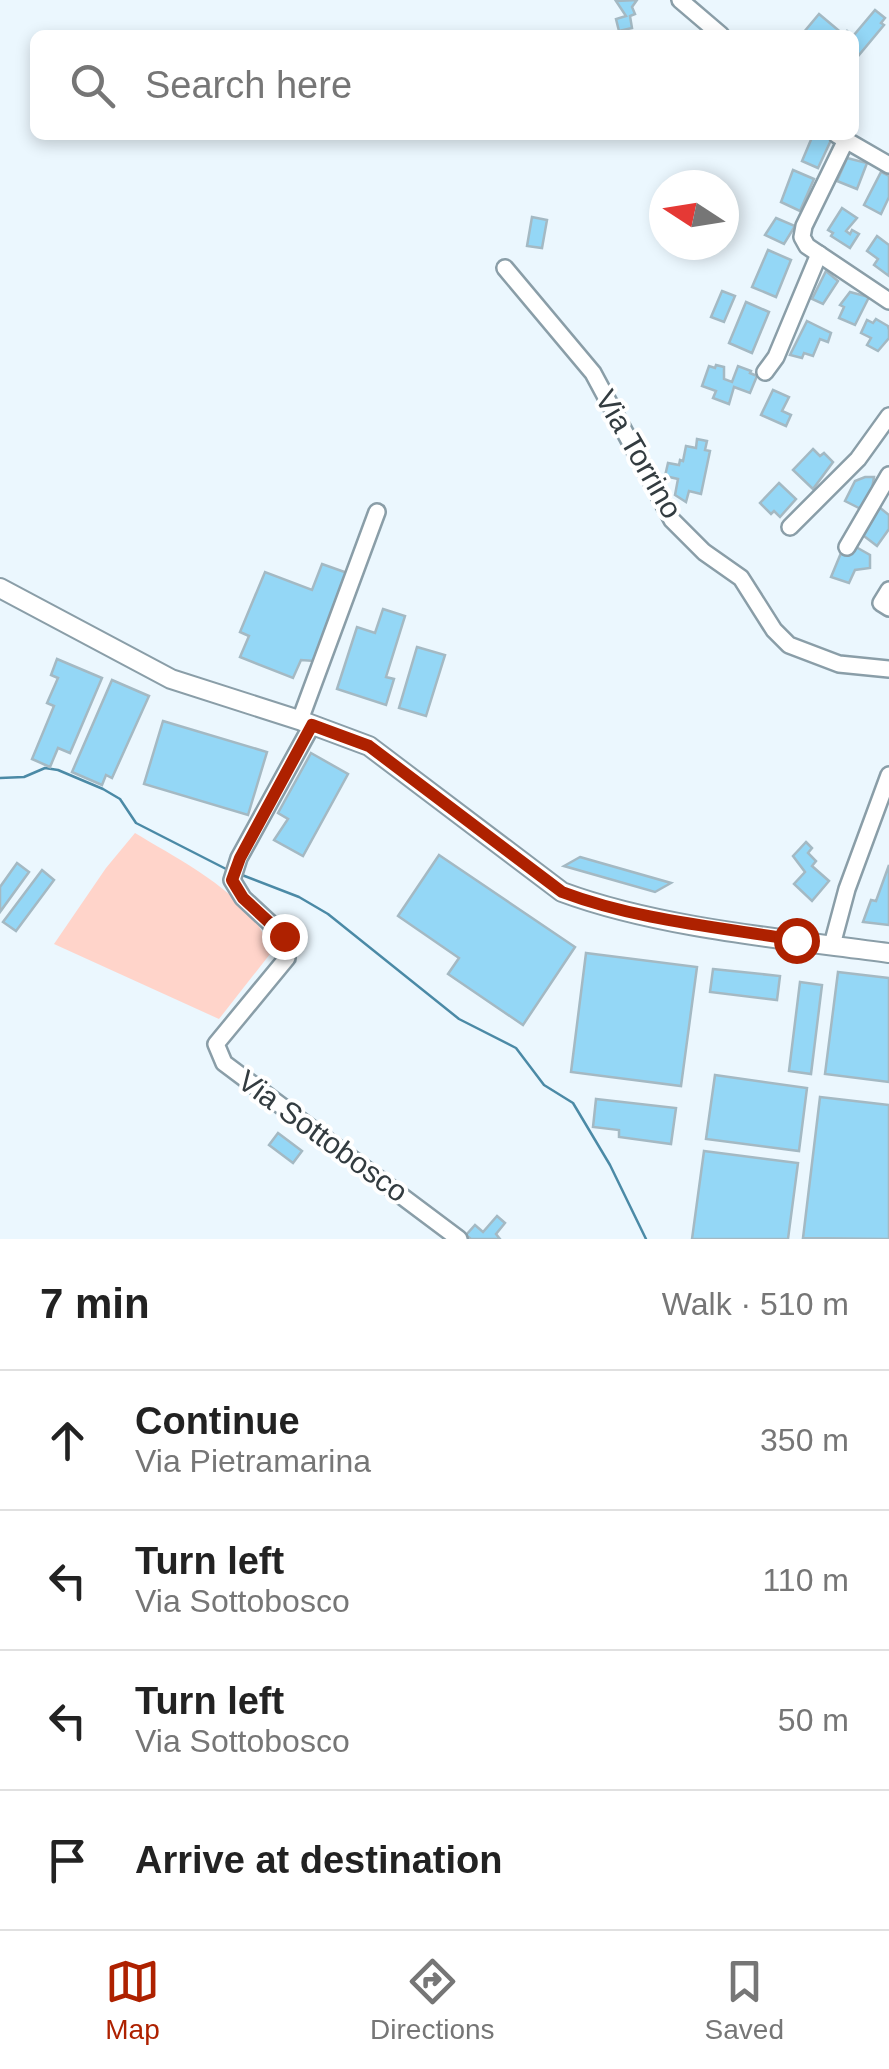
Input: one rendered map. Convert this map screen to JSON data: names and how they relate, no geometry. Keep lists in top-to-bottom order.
{
  "streets": {
    "street": ["Via Torrino", "Via Sottobosco"]
  },
  "north": "left",
  "page": {
    "search": "Search here",
    "heading": ["7 min", "Walk · 510 m"],
    "list": [
      ["Continue", "Via Pietramarina", "350 m"],
      ["Turn left", "Via Sottobosco", "110 m"],
      ["Turn left", "Via Sottobosco", "50 m"],
      "Arrive at destination"
    ],
    "nav": ["Map", "Directions", "Saved"]
  }
}
